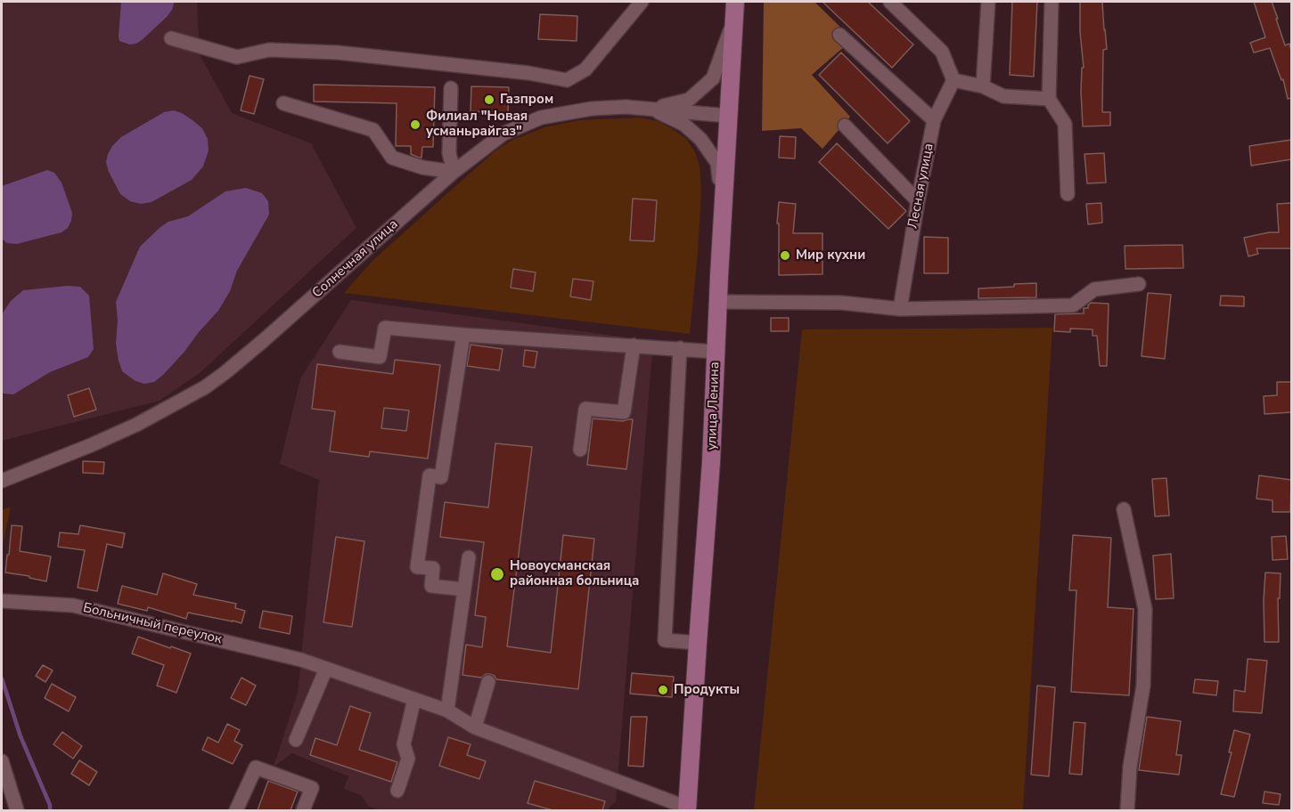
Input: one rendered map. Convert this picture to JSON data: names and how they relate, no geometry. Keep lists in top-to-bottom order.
{
  "streets": {
    "main road": ["улица Ленина"],
    "street": ["Лесная улица", "Солнечная улица", "Больничный переулок"]
  },
  "crossings": [
    ["Солнечная улица", "улица Ленина"],
    ["улица Ленина", "Больничный переулок"]
  ],
  "places": [
    "Газпром",
    "Филиал \"Новая усманьрайгаз\"",
    "Мир кухни",
    "Новоусманская районная больница",
    "Продукты"
  ]
}
